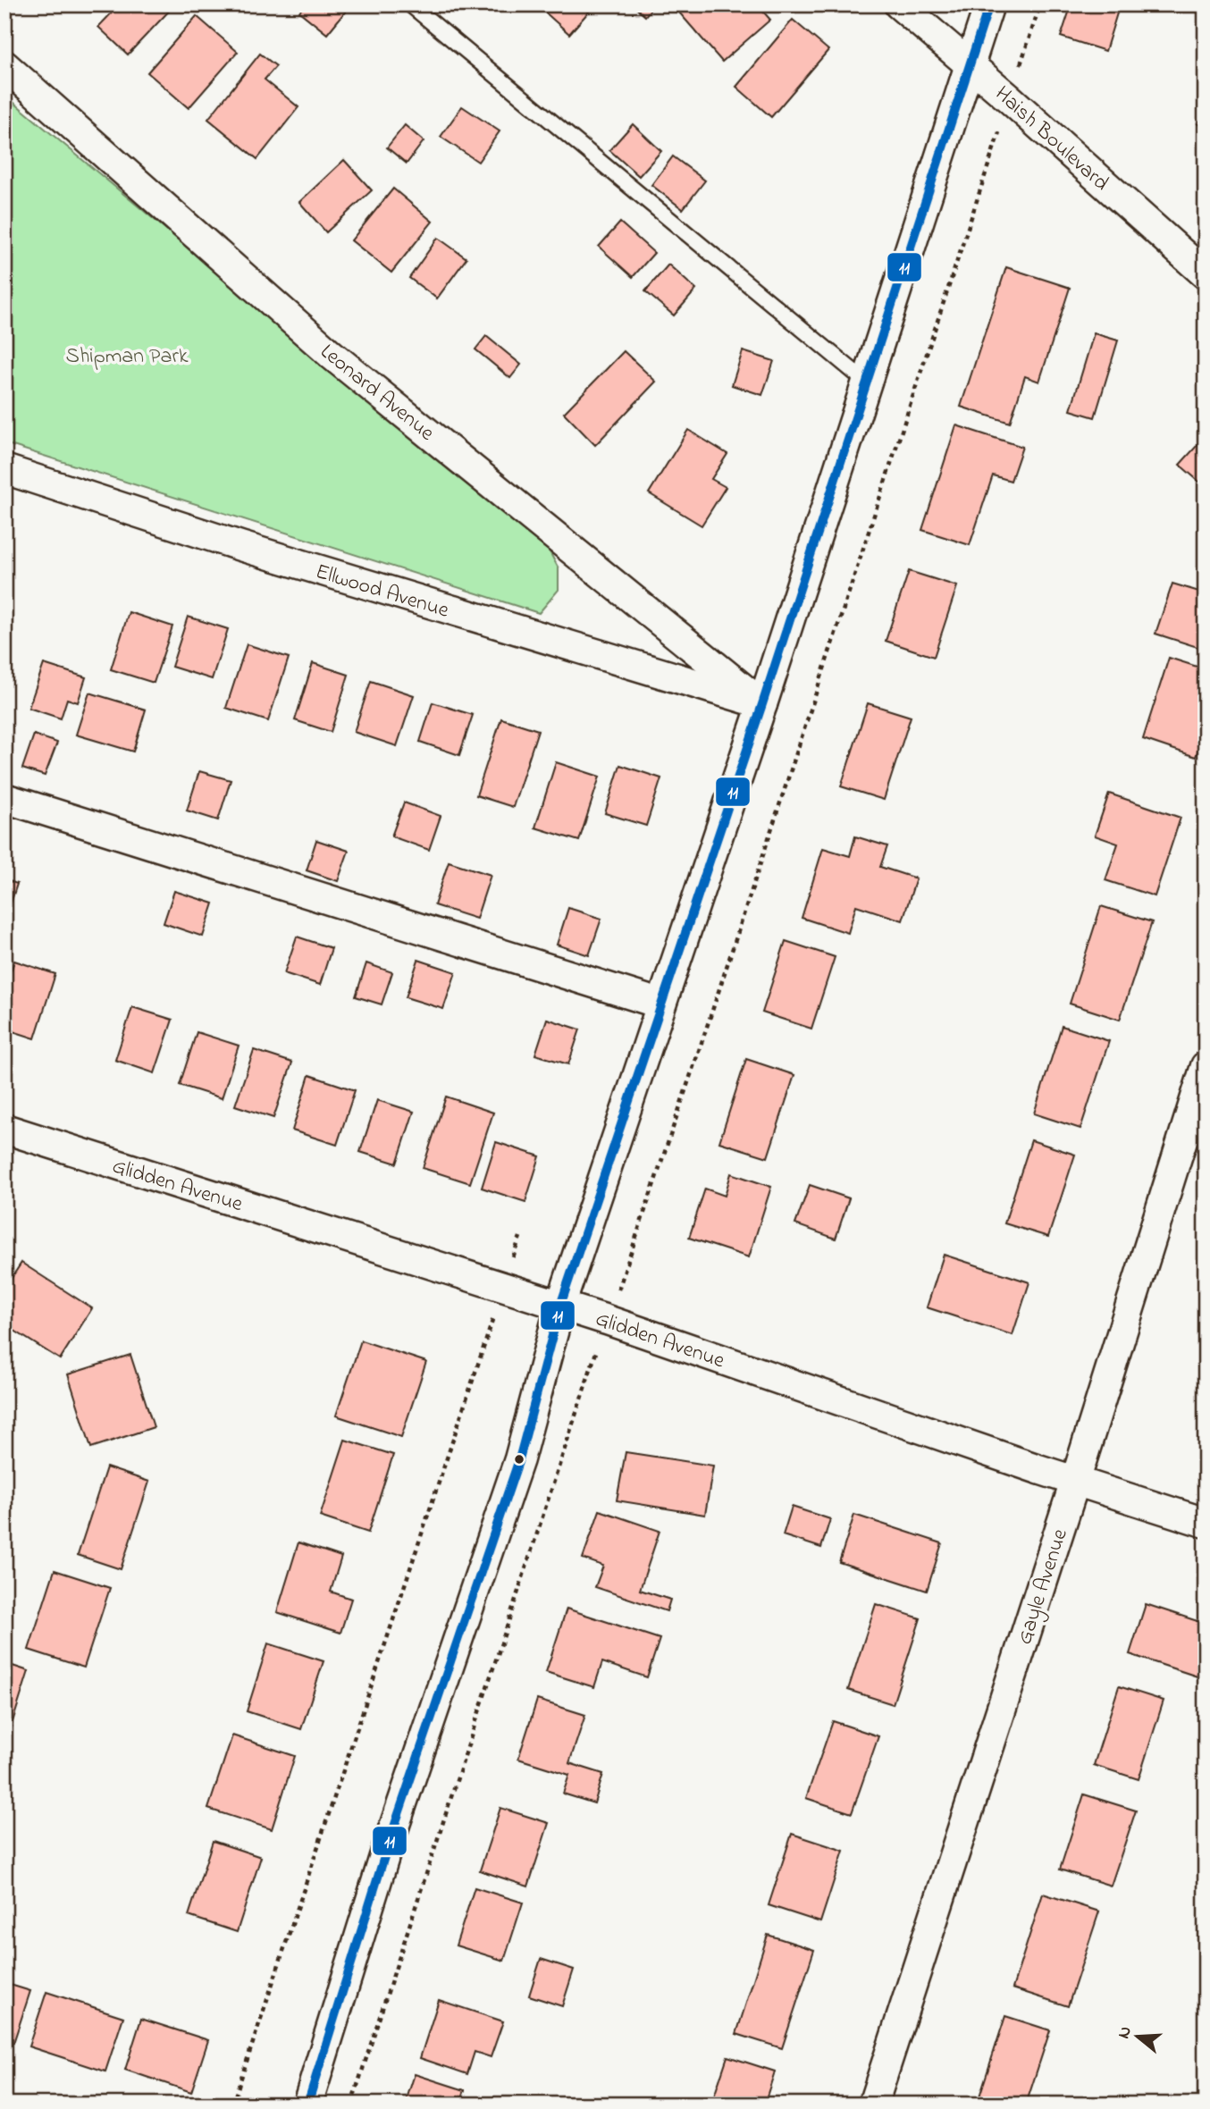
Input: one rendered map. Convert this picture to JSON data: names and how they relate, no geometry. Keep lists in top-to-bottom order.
{
  "streets": {
    "street": [
      "Haish Boulevard",
      "Leonard Avenue",
      "Ellwood Avenue",
      "Glidden Avenue",
      "Gayle Avenue"
    ]
  },
  "crossings": [
    ["Leonard Avenue", "Ellwood Avenue"],
    ["Glidden Avenue", "Gayle Avenue"]
  ],
  "parks": ["Shipman Park"],
  "lines": ["transit line 11"],
  "north": "left"
}
